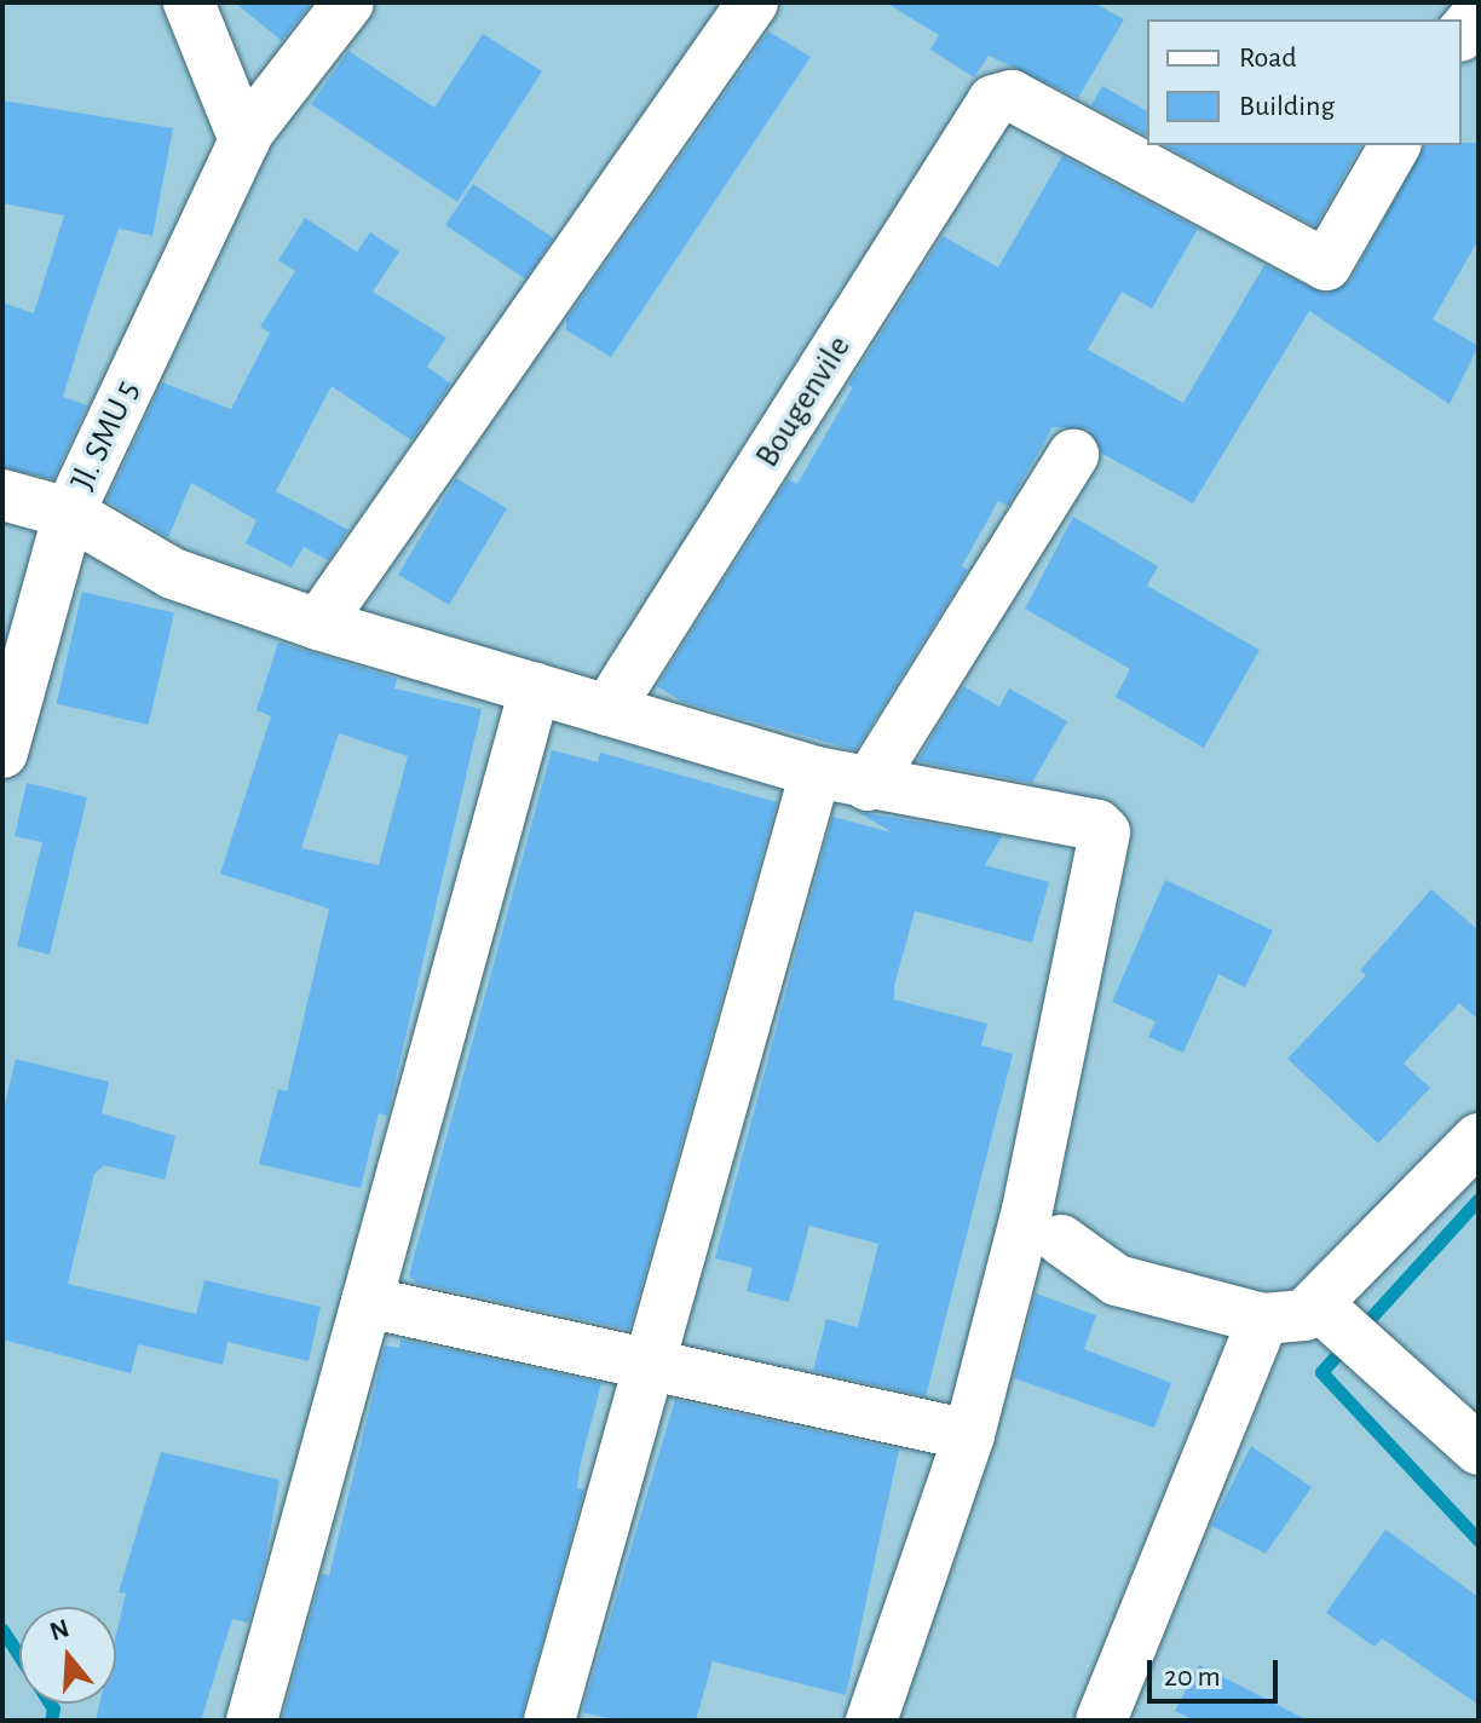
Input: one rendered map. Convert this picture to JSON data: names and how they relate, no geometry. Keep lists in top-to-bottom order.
{
  "streets": {
    "street": ["Bougenvile", "Jl. SMU 5"]
  },
  "legend": ["Road", "Building"],
  "scale_bar": "20 m",
  "north": "top"
}
